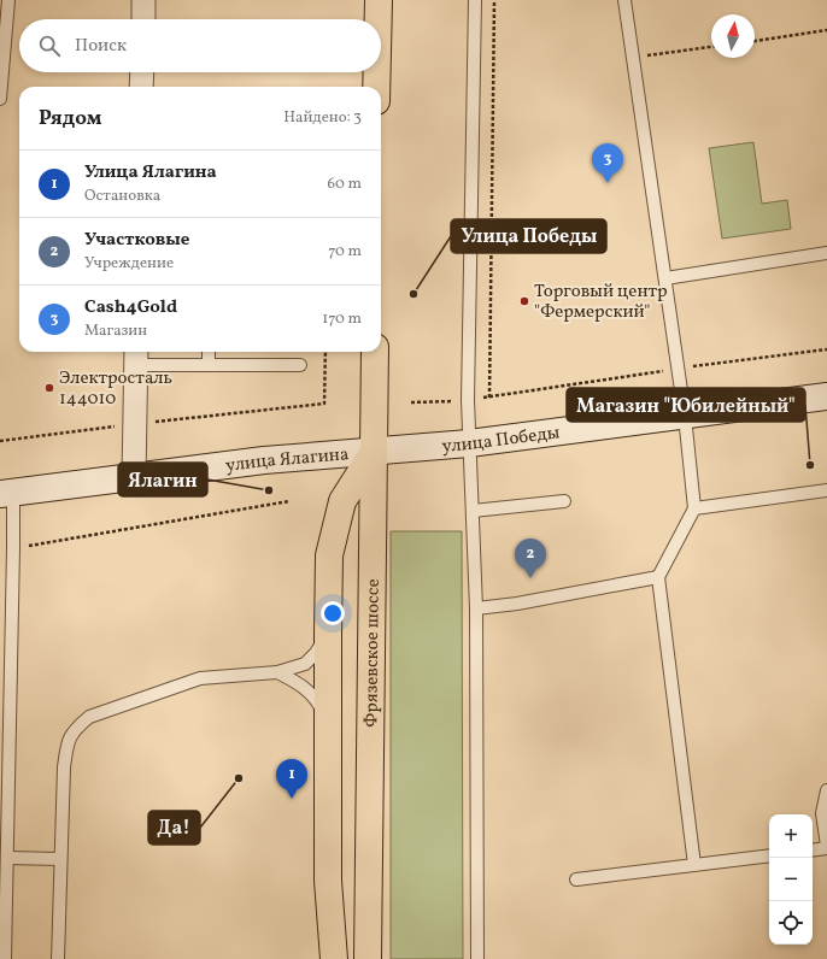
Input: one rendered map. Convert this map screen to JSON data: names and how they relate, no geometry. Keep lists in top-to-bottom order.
{
  "streets": {
    "highway": ["Фрязевское шоссе"],
    "main road": ["улица Победы", "улица Ялагина"]
  },
  "crossings": [
    ["улица Победы", "улица Ялагина"],
    ["улица Победы", "Фрязевское шоссе"],
    ["улица Ялагина", "Фрязевское шоссе"]
  ],
  "places": [
    "Улица Победы",
    "Торговый центр \"Фермерский\"",
    "Электросталь 144010",
    "Магазин \"Юбилейный\"",
    "Ялагин",
    "Да!"
  ],
  "north": "top",
  "page": {
    "search": "Поиск",
    "heading": ["Рядом", "Найдено: 3"],
    "pins": ["3", "2", "1"],
    "list": [
      {
        "mark": "1",
        "name": "Улица Ялагина",
        "note": "Остановка",
        "value": "60 m"
      },
      {
        "mark": "2",
        "name": "Участковые",
        "note": "Учреждение",
        "value": "70 m"
      },
      {
        "mark": "3",
        "name": "Cash4Gold",
        "note": "Магазин",
        "value": "170 m"
      }
    ],
    "map_buttons": ["+", "−"]
  }
}
